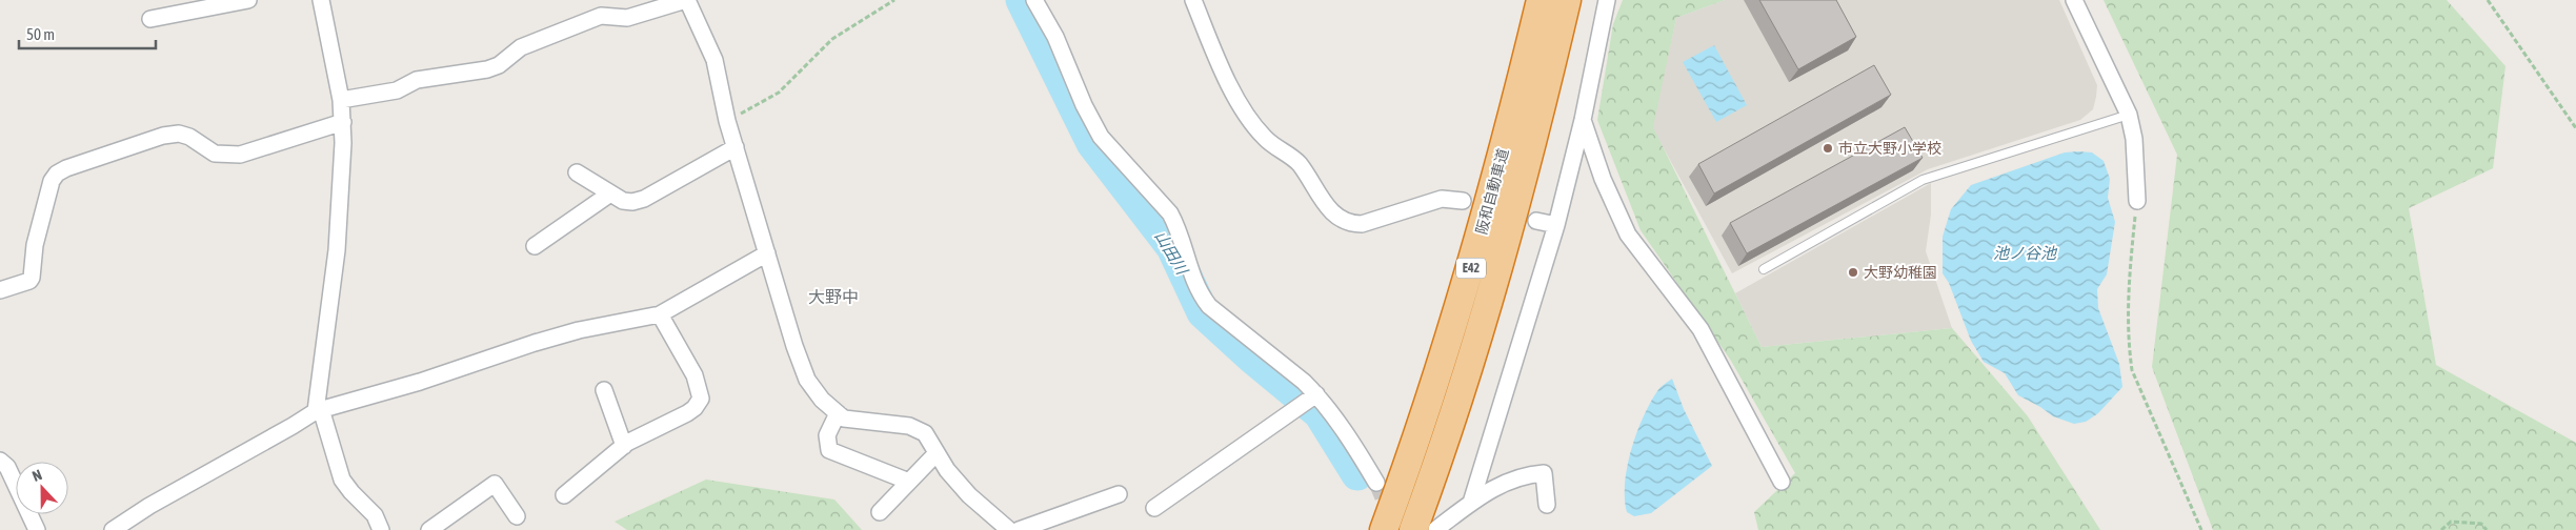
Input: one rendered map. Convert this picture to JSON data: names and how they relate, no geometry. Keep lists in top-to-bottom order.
{
  "streets": {
    "highway": ["阪和自動車道", "E42"]
  },
  "districts": ["大野中"],
  "water": ["山田川", "池ノ谷池"],
  "places": ["市立大野小学校", "大野幼稚園"],
  "scale_bar": "50 m",
  "north": "top"
}
